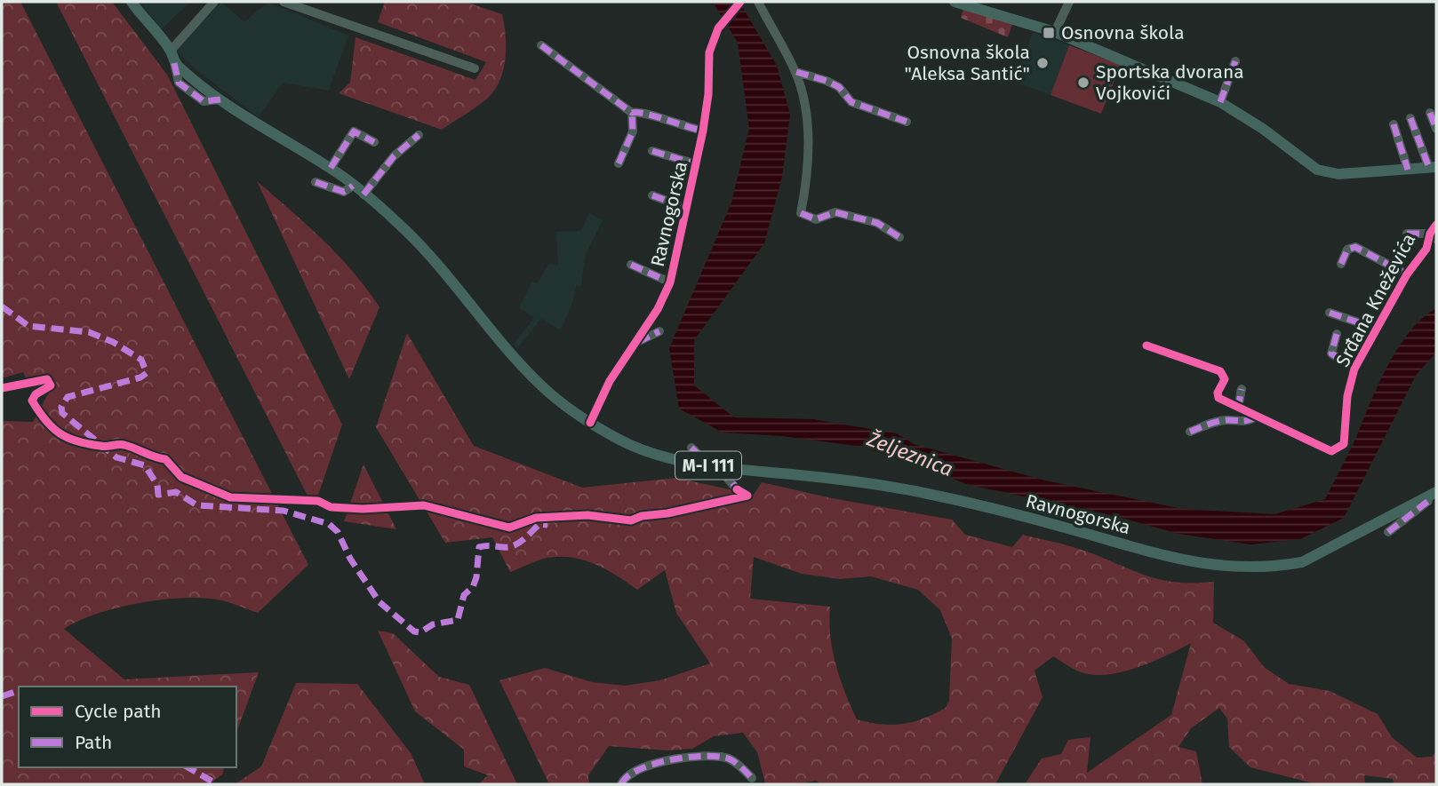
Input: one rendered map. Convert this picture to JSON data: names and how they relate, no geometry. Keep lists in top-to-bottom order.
{
  "streets": {
    "main road": ["Ravnogorska", "M-I 111"],
    "street": ["Srđana Kneževića"]
  },
  "water": ["Željeznica"],
  "places": {
    "transit": ["Osnovna škola"],
    "other": ["Osnovna škola \"Aleksa Santić\"", "Sportska dvorana Vojkovići"]
  },
  "legend": ["Cycle path", "Path"]
}
